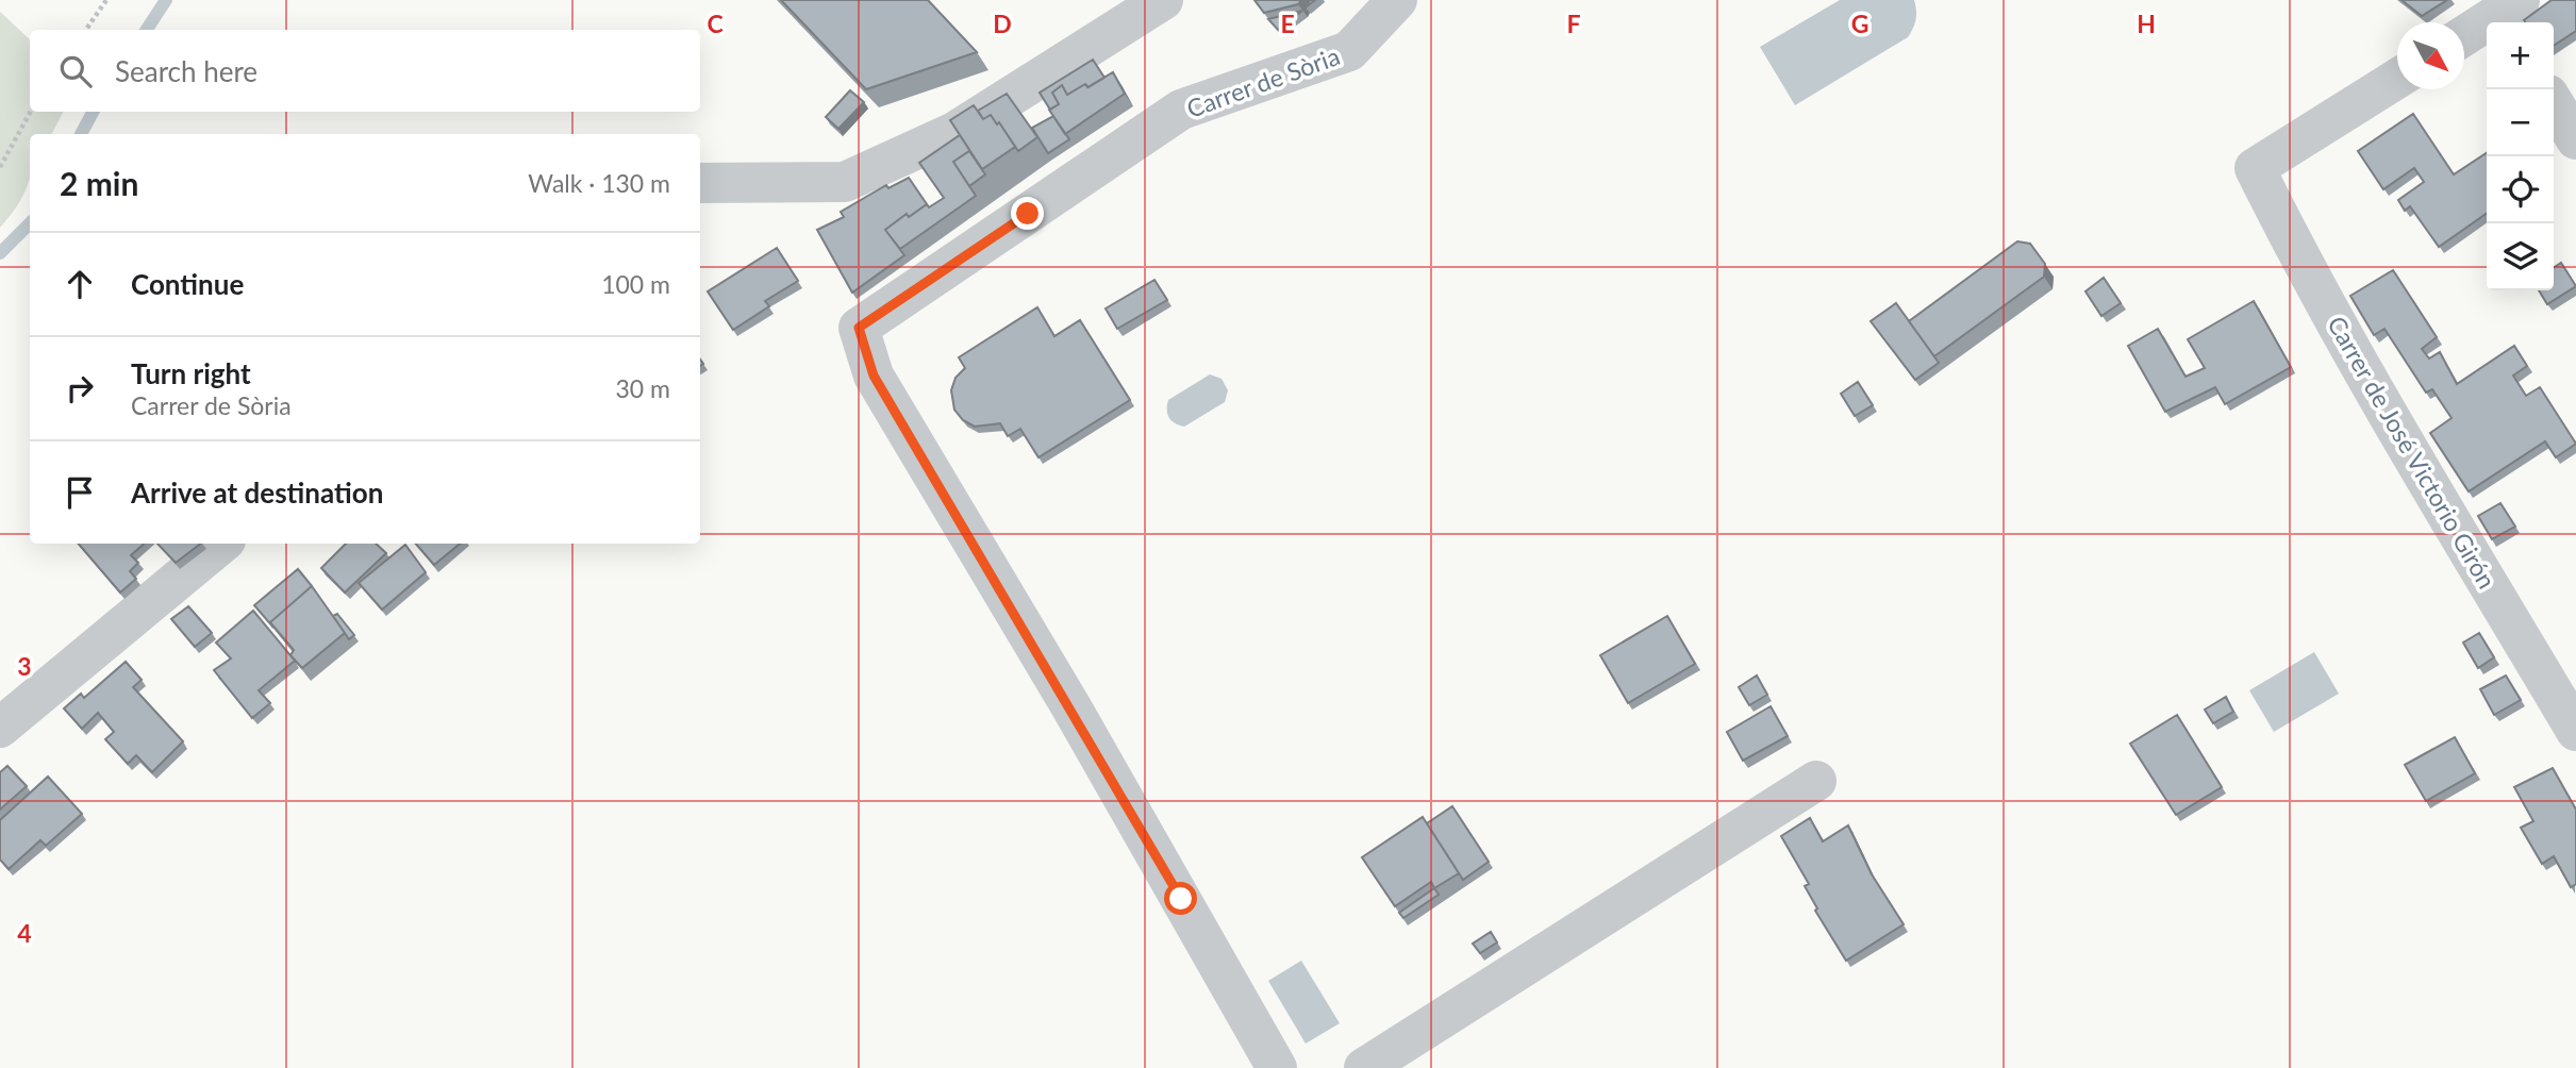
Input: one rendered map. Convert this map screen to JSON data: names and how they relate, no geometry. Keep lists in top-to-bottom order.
{
  "streets": {
    "street": ["Carrer de Sòria", "Carrer de José Victorio Girón"]
  },
  "north": "bottom right",
  "page": {
    "map_buttons": ["+", "−"],
    "search": "Search here",
    "heading": ["2 min", "Walk · 130 m"],
    "list": [
      ["Continue", "100 m"],
      ["Turn right", "Carrer de Sòria", "30 m"],
      "Arrive at destination"
    ]
  },
  "grid": {
    "columns": [
      "C",
      "D",
      "E",
      "F",
      "G",
      "H"
    ],
    "rows": ["3", "4"]
  }
}
